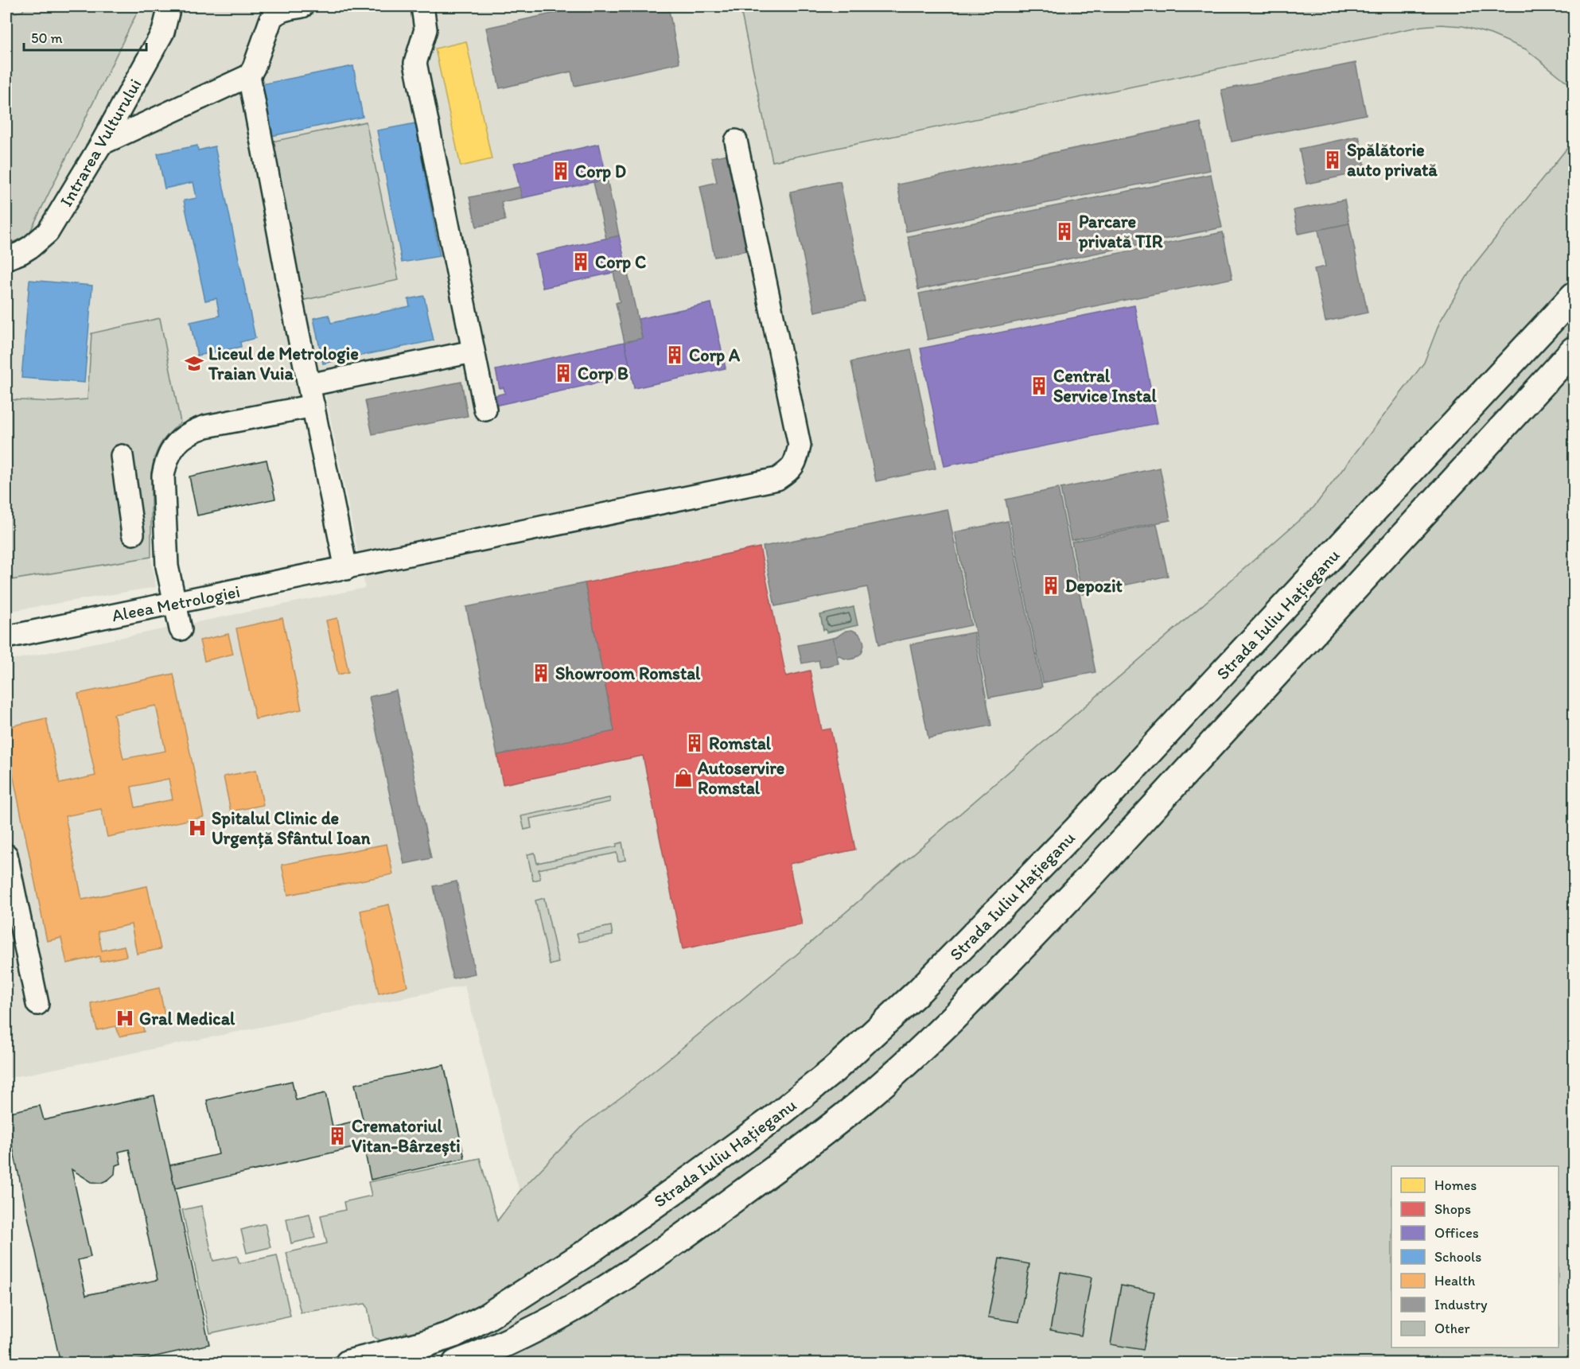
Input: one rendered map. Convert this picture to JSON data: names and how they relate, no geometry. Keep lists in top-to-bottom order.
{
  "streets": {
    "main road": ["Strada Iuliu Hațieganu"],
    "street": ["Intrarea Vulturului", "Aleea Metrologiei"]
  },
  "places": {
    "building": [
      "Spălătorie auto privată",
      "Corp D",
      "Parcare privată TIR",
      "Corp C",
      "Corp A",
      "Corp B",
      "Central Service Instal",
      "Depozit",
      "Showroom Romstal",
      "Romstal",
      "Crematoriul Vitan-Bârzești"
    ],
    "school or university": ["Liceul de Metrologie Traian Vuia"],
    "shop": ["Autoservire Romstal"],
    "hospital": ["Spitalul Clinic de Urgență Sfântul Ioan", "Gral Medical"]
  },
  "legend": [
    "Homes",
    "Shops",
    "Offices",
    "Schools",
    "Health",
    "Industry",
    "Other"
  ],
  "scale_bar": "50 m"
}
